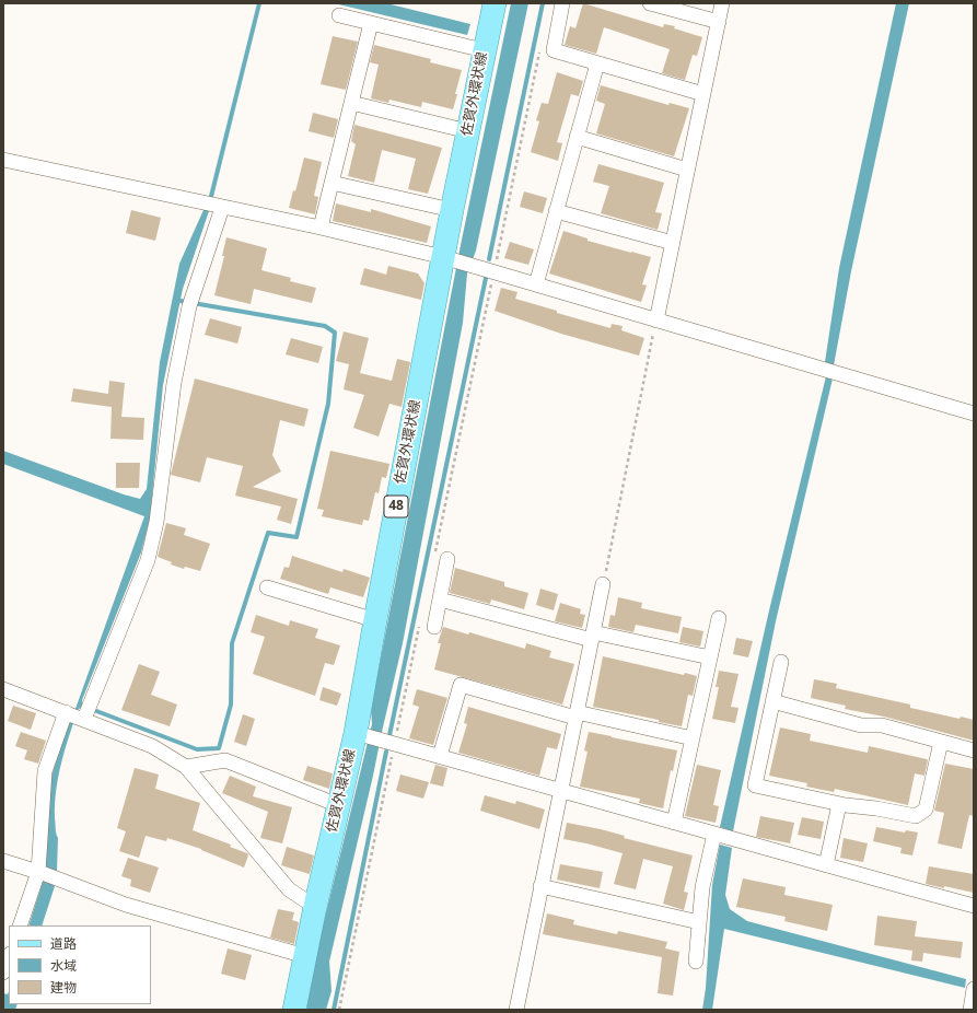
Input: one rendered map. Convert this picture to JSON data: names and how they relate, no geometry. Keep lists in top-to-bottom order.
{
  "streets": {
    "main road": ["佐賀外環状線", "48"]
  },
  "legend": ["道路", "水域", "建物"]
}
